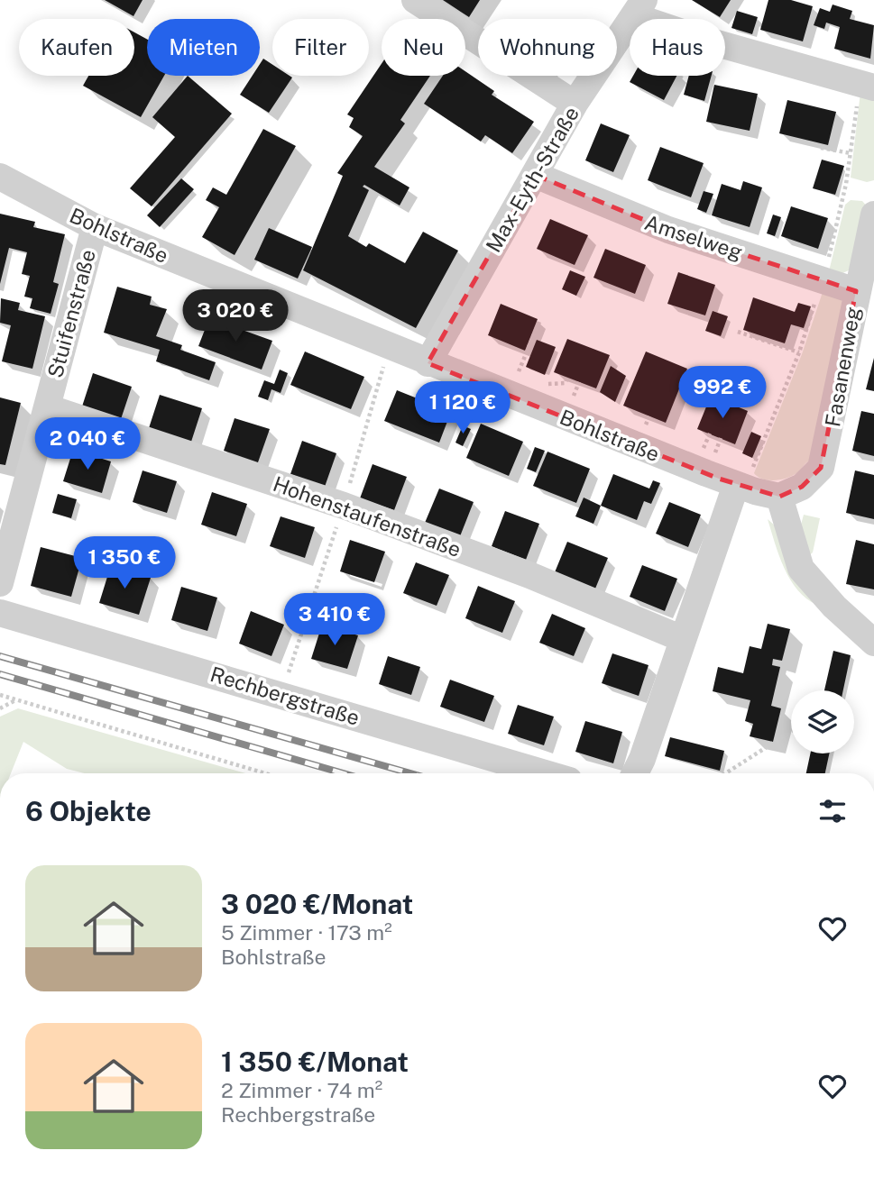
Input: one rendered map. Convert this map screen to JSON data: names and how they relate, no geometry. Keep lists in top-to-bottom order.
{
  "streets": {
    "street": [
      "Max-Eyth-Straße",
      "Bohlstraße",
      "Amselweg",
      "Stuifenstraße",
      "Fasanenweg",
      "Hohenstaufenstraße",
      "Rechbergstraße"
    ]
  },
  "crossings": [
    ["Max-Eyth-Straße", "Bohlstraße"],
    ["Max-Eyth-Straße", "Amselweg"],
    ["Bohlstraße", "Stuifenstraße"],
    ["Bohlstraße", "Fasanenweg"],
    ["Amselweg", "Fasanenweg"],
    ["Stuifenstraße", "Hohenstaufenstraße"]
  ],
  "page": {
    "chip": [
      "Kaufen",
      "Mieten",
      "Filter",
      "Neu",
      "Wohnung",
      "Haus"
    ],
    "price": [
      "3 020 €",
      "992 €",
      "1 120 €",
      "2 040 €",
      "1 350 €",
      "3 410 €"
    ],
    "heading": "6 Objekte",
    "list": [
      {
        "name": "3 020 €/Monat",
        "note": "5 Zimmer · 173 m² · Bohlstraße"
      },
      {
        "name": "1 350 €/Monat",
        "note": "2 Zimmer · 74 m² · Rechbergstraße"
      }
    ]
  }
}
